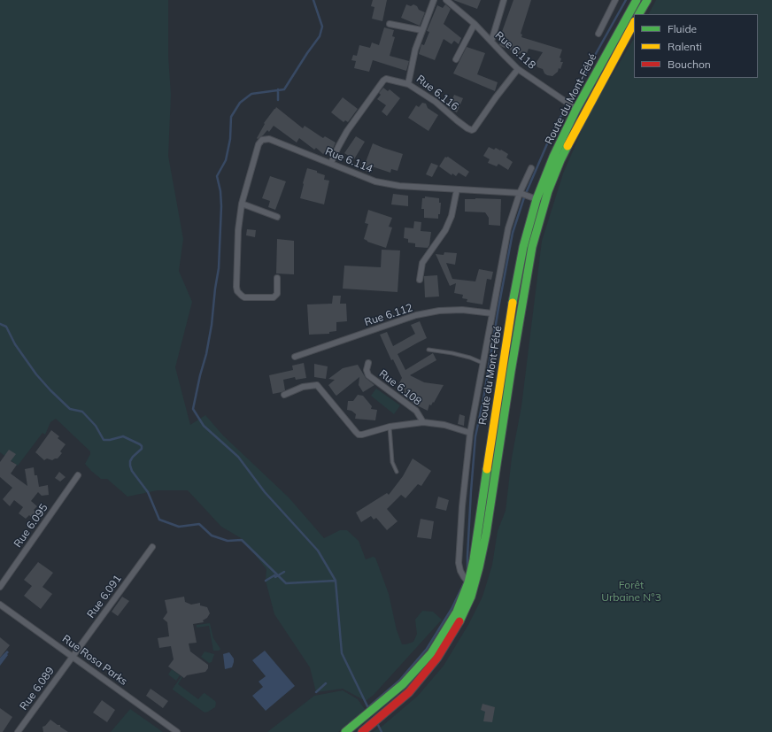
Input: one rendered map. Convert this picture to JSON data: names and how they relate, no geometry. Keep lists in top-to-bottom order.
{
  "streets": {
    "street": [
      "Rue 6.118",
      "Rue 6.116",
      "Route du Mont-Fébé",
      "Rue 6.114",
      "Rue 6.112",
      "Rue 6.108",
      "Rue 6.095",
      "Rue 6.091",
      "Rue Rosa Parks",
      "Rue 6.089"
    ]
  },
  "crossings": [
    ["Rue 6.118", "Rue 6.116"],
    ["Rue 6.118", "Route du Mont-Fébé"],
    ["Route du Mont-Fébé", "Rue 6.114"],
    ["Rue 6.091", "Rue Rosa Parks"],
    ["Rue 6.091", "Rue 6.089"],
    ["Rue Rosa Parks", "Rue 6.089"]
  ],
  "parks": ["Forêt Urbaine N°3"],
  "legend": ["Fluide", "Ralenti", "Bouchon"]
}
